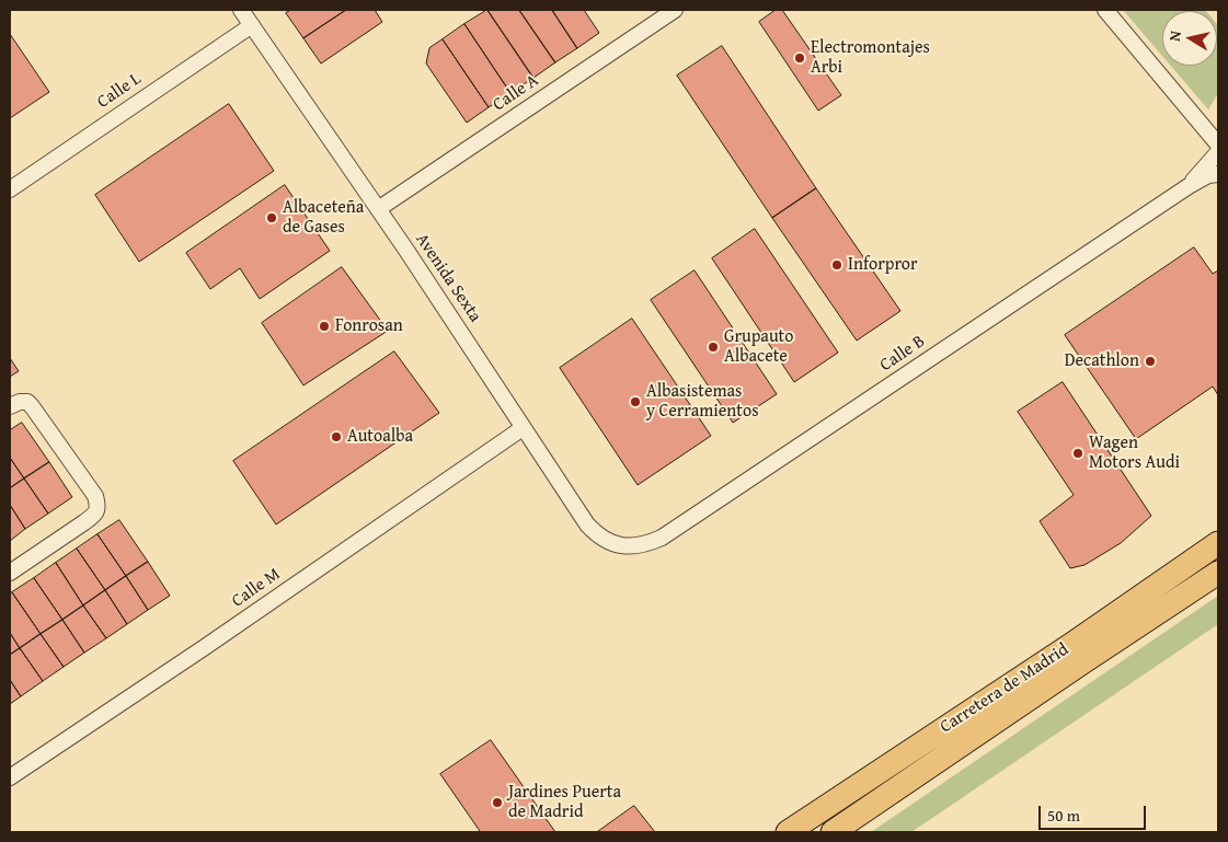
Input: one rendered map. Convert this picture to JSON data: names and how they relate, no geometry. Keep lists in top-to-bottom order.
{
  "streets": {
    "main road": ["Carretera de Madrid"],
    "street": [
      "Calle L",
      "Calle A",
      "Avenida Sexta",
      "Calle B",
      "Calle M"
    ]
  },
  "crossings": [
    ["Calle L", "Avenida Sexta"],
    ["Calle A", "Avenida Sexta"],
    ["Avenida Sexta", "Calle B"],
    ["Avenida Sexta", "Calle M"]
  ],
  "places": [
    "Electromontajes Arbi",
    "Albaceteña de Gases",
    "Inforpror",
    "Fonrosan",
    "Grupauto Albacete",
    "Decathlon",
    "Albasistemas y Cerramientos",
    "Autoalba",
    "Wagen Motors Audi",
    "Jardines Puerta de Madrid"
  ],
  "scale_bar": "50 m",
  "north": "left"
}
